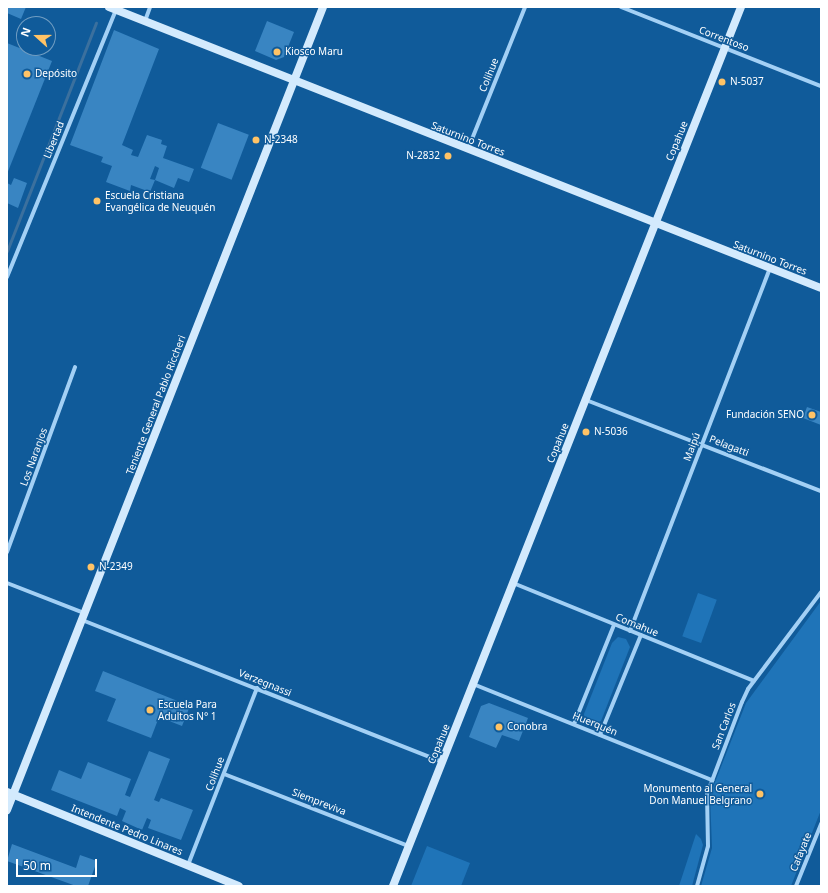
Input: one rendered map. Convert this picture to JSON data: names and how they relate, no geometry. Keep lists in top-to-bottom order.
{
  "streets": {
    "street": [
      "Correntoso",
      "Colihue",
      "Saturnino Torres",
      "Libertad",
      "Copahue",
      "Teniente General Pablo Riccheri",
      "Pelagatti",
      "Maipú",
      "Los Naranjos",
      "Comahue",
      "Verzegnassi",
      "Huerquén",
      "San Carlos",
      "Siempreviva",
      "Intendente Pedro Linares",
      "Cafayate"
    ]
  },
  "crossings": [
    ["Correntoso", "Copahue"],
    ["Colihue", "Saturnino Torres"],
    ["Colihue", "Verzegnassi"],
    ["Colihue", "Siempreviva"],
    ["Colihue", "Intendente Pedro Linares"],
    ["Saturnino Torres", "Libertad"],
    ["Saturnino Torres", "Copahue"],
    ["Saturnino Torres", "Teniente General Pablo Riccheri"],
    ["Saturnino Torres", "Maipú"],
    ["Copahue", "Pelagatti"],
    ["Copahue", "Comahue"],
    ["Copahue", "Verzegnassi"],
    ["Copahue", "Huerquén"],
    ["Copahue", "Siempreviva"],
    ["Teniente General Pablo Riccheri", "Verzegnassi"],
    ["Teniente General Pablo Riccheri", "Intendente Pedro Linares"],
    ["Pelagatti", "Maipú"],
    ["Maipú", "Comahue"],
    ["Comahue", "San Carlos"],
    ["Huerquén", "San Carlos"]
  ],
  "places": [
    "Kiosco Maru",
    "Depósito",
    "N-5037",
    "N-2348",
    "N-2832",
    "Escuela Cristiana Evangélica de Neuquén",
    "Fundación SENO",
    "N-5036",
    "N-2349",
    "Escuela Para Adultos N° 1",
    "Conobra",
    "Monumento al General Don Manuel Belgrano"
  ],
  "scale_bar": "50 m",
  "north": "left"
}
